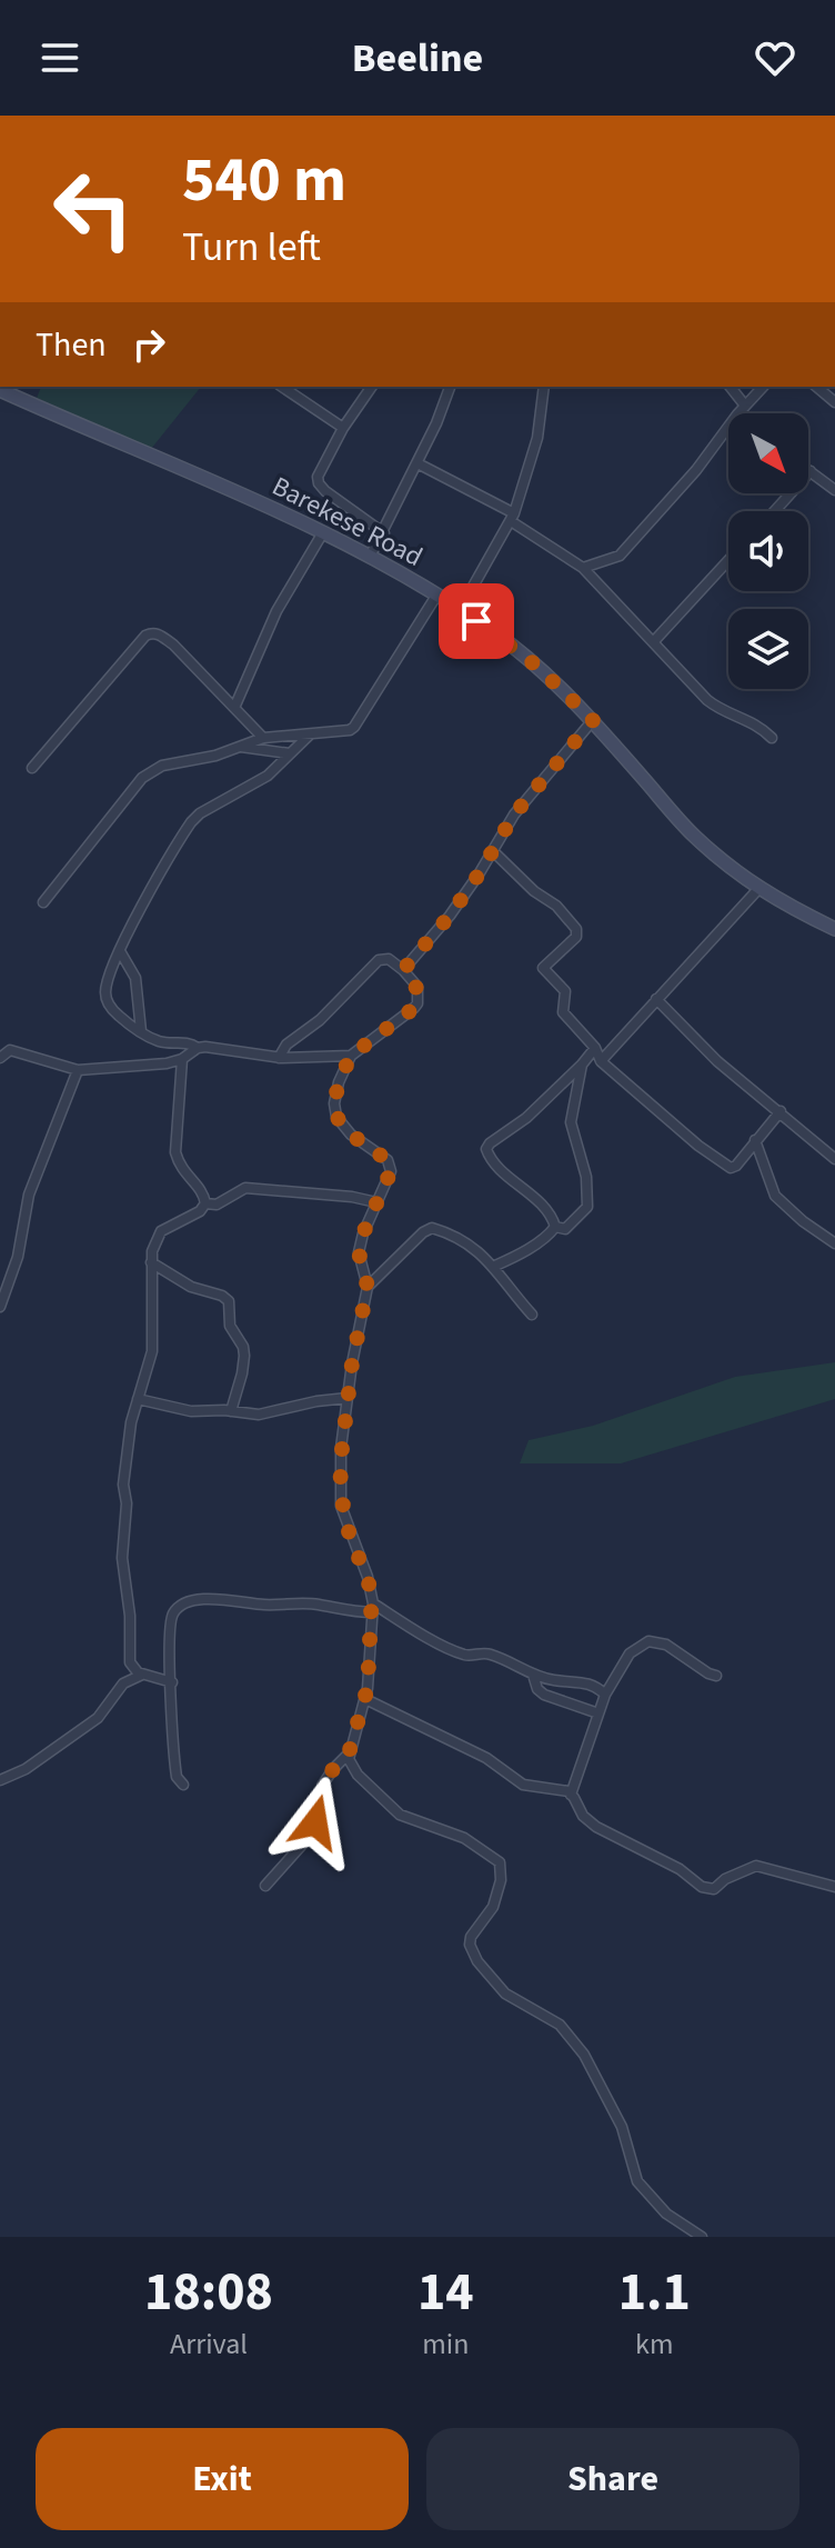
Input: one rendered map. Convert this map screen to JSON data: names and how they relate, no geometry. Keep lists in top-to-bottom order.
{
  "streets": {
    "main road": ["Barekese Road"]
  },
  "north": "bottom right",
  "page": {
    "header": "Beeline",
    "turn": ["540 m", "Turn left"],
    "then": "Then",
    "eta": [
      "18:08",
      "Arrival",
      "14",
      "min",
      "1.1",
      "km"
    ],
    "buttons": ["Exit", "Share"]
  }
}
